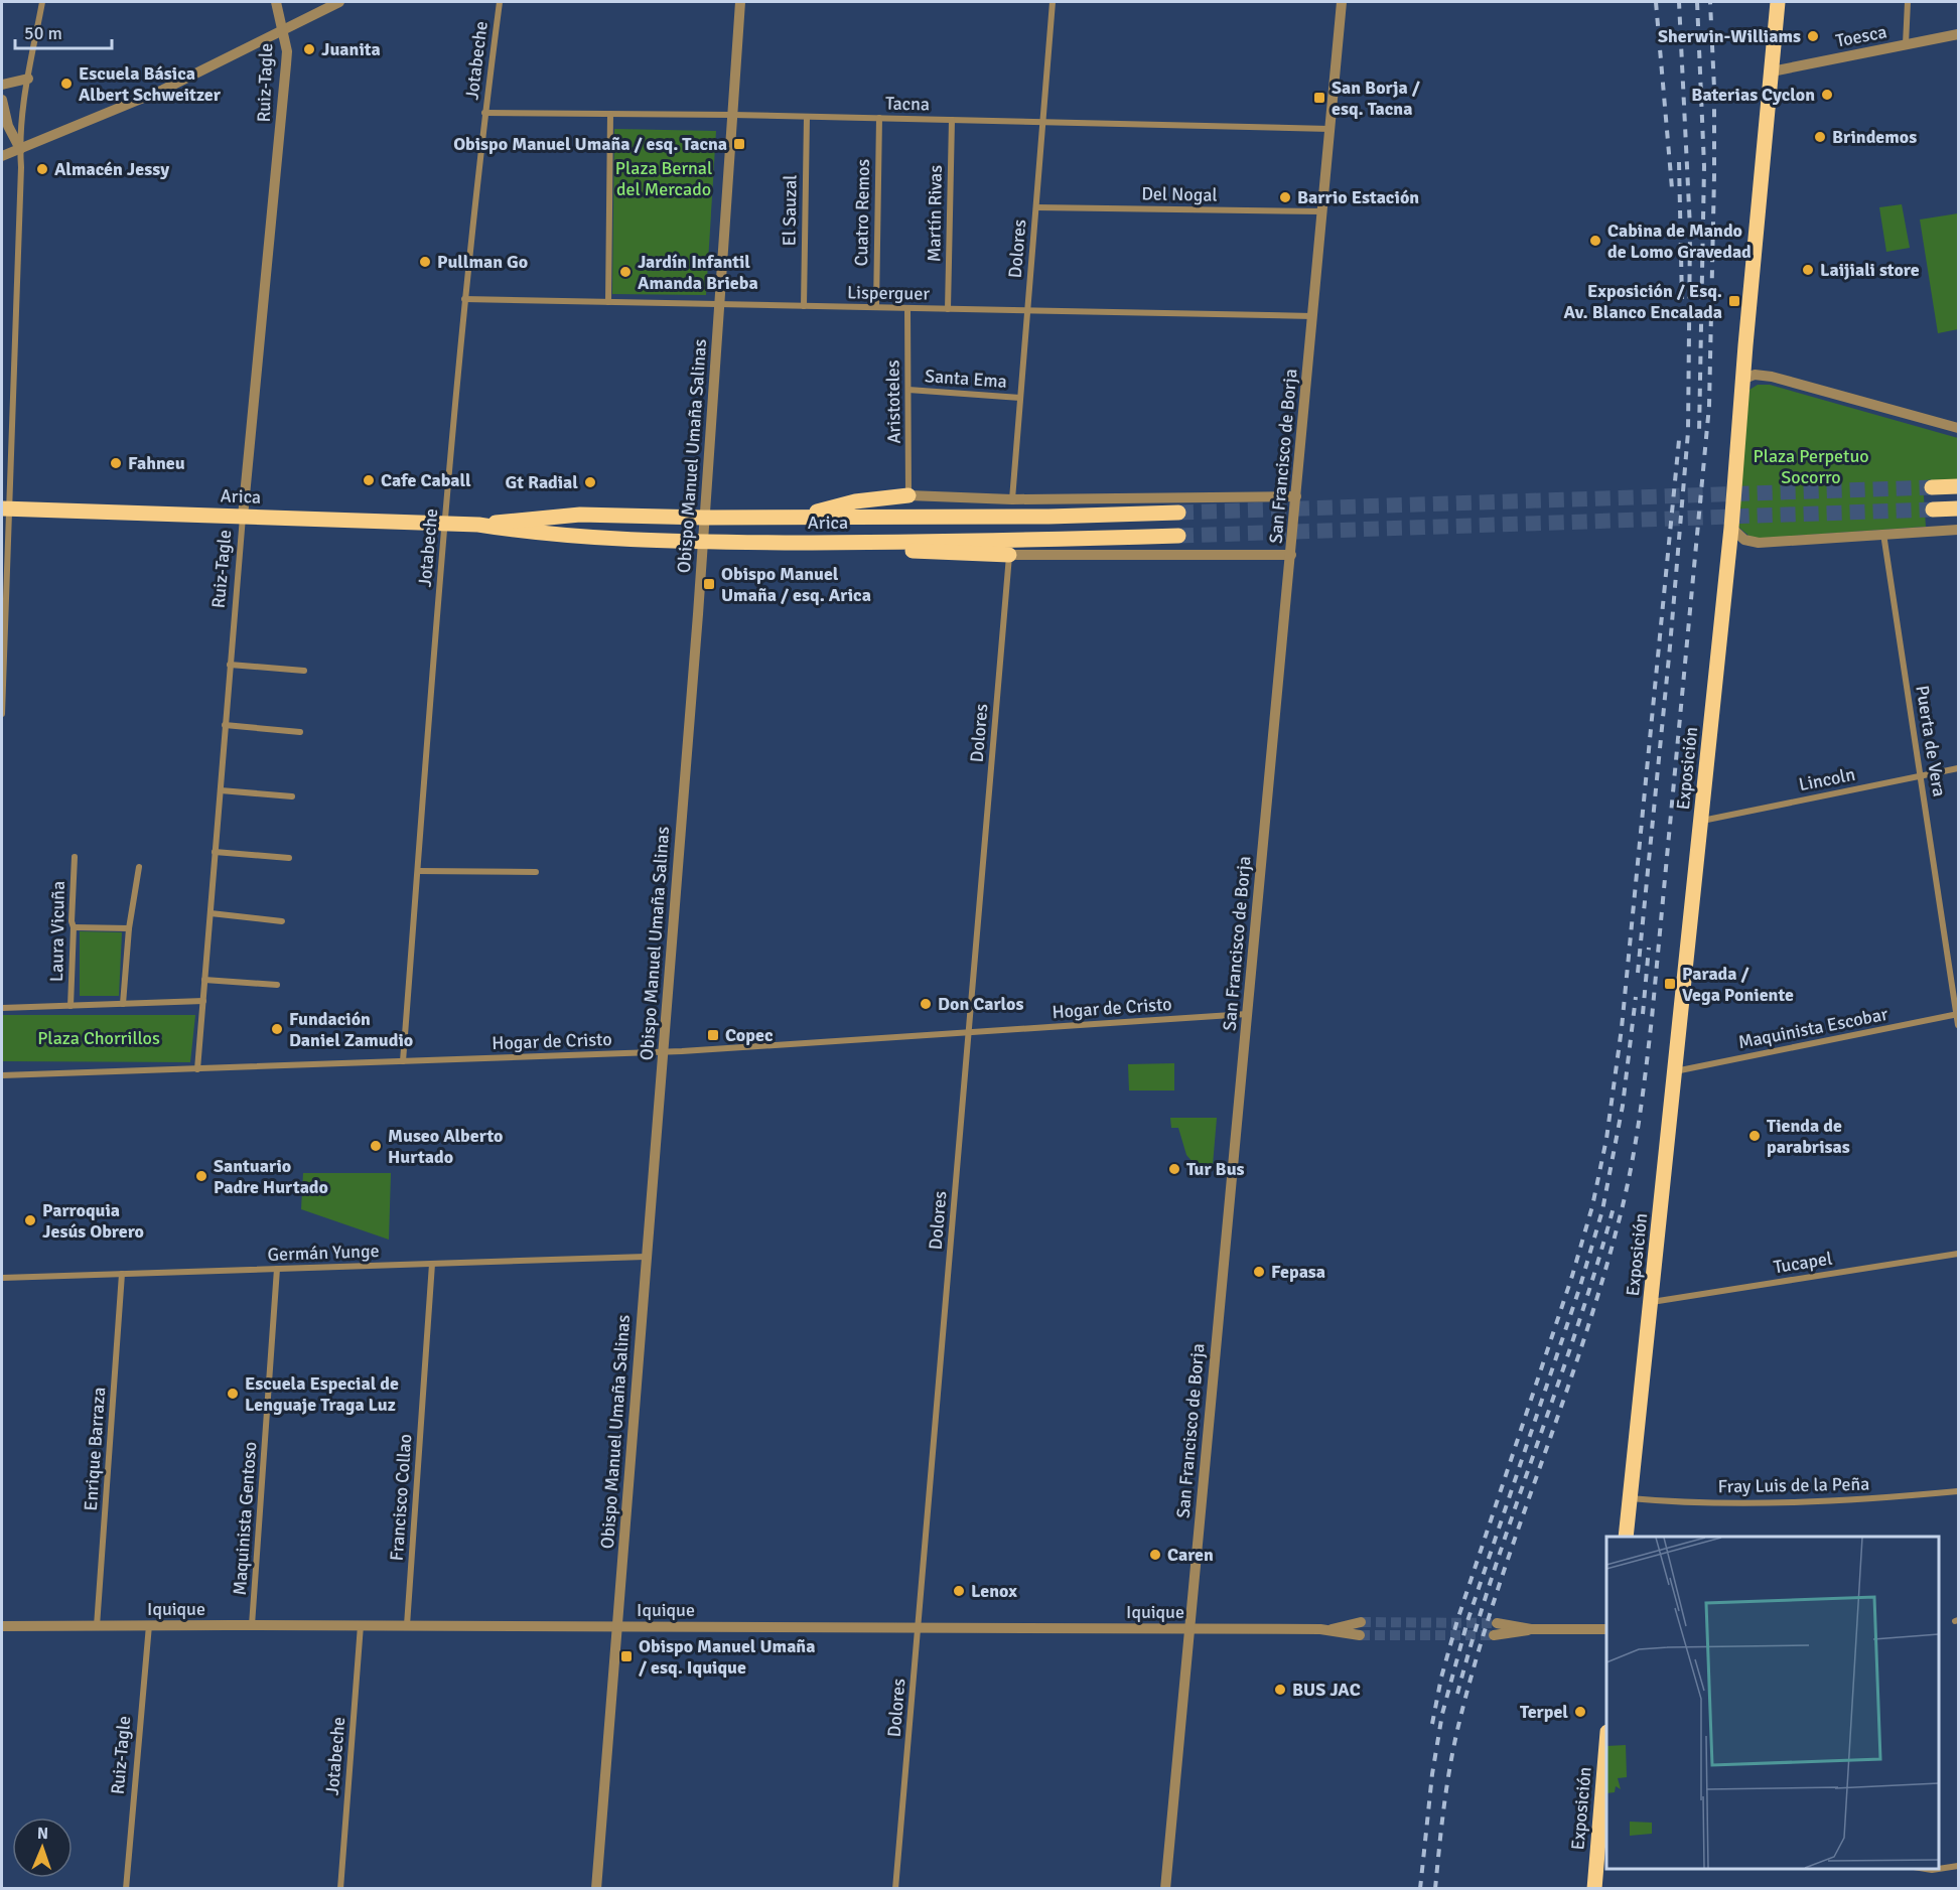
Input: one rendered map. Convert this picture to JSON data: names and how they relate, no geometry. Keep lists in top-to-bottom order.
{
  "streets": {
    "main road": ["Arica", "Exposición"],
    "street": [
      "Toesca",
      "Jotabeche",
      "Ruiz-Tagle",
      "Tacna",
      "Del Nogal",
      "El Sauzal",
      "Cuatro Remos",
      "Martín Rivas",
      "Dolores",
      "Lisperguer",
      "Santa Ema",
      "Aristoteles",
      "Obispo Manuel Umaña Salinas",
      "San Francisco de Borja",
      "Puerta de Vera",
      "Lincoln",
      "Laura Vicuña",
      "Hogar de Cristo",
      "Maquinista Escobar",
      "Germán Yunge",
      "Tucapel",
      "Enrique Barraza",
      "Fray Luis de la Peña",
      "Francisco Collao",
      "Maquinista Gentoso",
      "Iquique"
    ]
  },
  "crossings": [
    ["Toesca", "Exposición"],
    ["Jotabeche", "Tacna"],
    ["Jotabeche", "Lisperguer"],
    ["Jotabeche", "Arica"],
    ["Jotabeche", "Hogar de Cristo"],
    ["Jotabeche", "Iquique"],
    ["Ruiz-Tagle", "Arica"],
    ["Ruiz-Tagle", "Hogar de Cristo"],
    ["Ruiz-Tagle", "Iquique"],
    ["Tacna", "El Sauzal"],
    ["Tacna", "Cuatro Remos"],
    ["Tacna", "Martín Rivas"],
    ["Tacna", "Dolores"],
    ["Tacna", "Obispo Manuel Umaña Salinas"],
    ["Tacna", "San Francisco de Borja"],
    ["Del Nogal", "Dolores"],
    ["Del Nogal", "San Francisco de Borja"],
    ["El Sauzal", "Lisperguer"],
    ["Cuatro Remos", "Lisperguer"],
    ["Martín Rivas", "Lisperguer"],
    ["Dolores", "Lisperguer"],
    ["Dolores", "Santa Ema"],
    ["Dolores", "Hogar de Cristo"],
    ["Dolores", "Iquique"],
    ["Lisperguer", "Aristoteles"],
    ["Lisperguer", "Obispo Manuel Umaña Salinas"],
    ["Lisperguer", "San Francisco de Borja"],
    ["Santa Ema", "Aristoteles"],
    ["Obispo Manuel Umaña Salinas", "Arica"],
    ["Obispo Manuel Umaña Salinas", "Hogar de Cristo"],
    ["Obispo Manuel Umaña Salinas", "Germán Yunge"],
    ["Obispo Manuel Umaña Salinas", "Iquique"],
    ["San Francisco de Borja", "Hogar de Cristo"],
    ["San Francisco de Borja", "Iquique"],
    ["Puerta de Vera", "Lincoln"],
    ["Puerta de Vera", "Maquinista Escobar"],
    ["Exposición", "Lincoln"],
    ["Exposición", "Maquinista Escobar"],
    ["Exposición", "Tucapel"],
    ["Exposición", "Fray Luis de la Peña"],
    ["Germán Yunge", "Enrique Barraza"],
    ["Germán Yunge", "Francisco Collao"],
    ["Germán Yunge", "Maquinista Gentoso"],
    ["Enrique Barraza", "Iquique"],
    ["Francisco Collao", "Iquique"],
    ["Maquinista Gentoso", "Iquique"]
  ],
  "parks": ["Plaza Bernal del Mercado", "Plaza Perpetuo Socorro", "Plaza Chorrillos"],
  "places": {
    "other": [
      "Sherwin-Williams",
      "Juanita",
      "Escuela Básica Albert Schweitzer",
      "Baterias Cyclon",
      "Brindemos",
      "Almacén Jessy",
      "Barrio Estación",
      "Cabina de Mando de Lomo Gravedad",
      "Pullman Go",
      "Laijiali store",
      "Jardín Infantil Amanda Brieba",
      "Fahneu",
      "Cafe Caball",
      "Gt Radial",
      "Don Carlos",
      "Fundación Daniel Zamudio",
      "Tienda de parabrisas",
      "Museo Alberto Hurtado",
      "Tur Bus",
      "Santuario Padre Hurtado",
      "Parroquia Jesús Obrero",
      "Fepasa",
      "Escuela Especial de Lenguaje Traga Luz",
      "Caren",
      "Lenox",
      "BUS JAC",
      "Terpel"
    ],
    "transit": [
      "San Borja / esq. Tacna",
      "Obispo Manuel Umaña / esq. Tacna",
      "Exposición / Esq. Av. Blanco Encalada",
      "Obispo Manuel Umaña / esq. Arica",
      "Parada / Vega Poniente",
      "Copec",
      "Obispo Manuel Umaña / esq. Iquique"
    ]
  },
  "scale_bar": "50 m",
  "north": "top"
}
